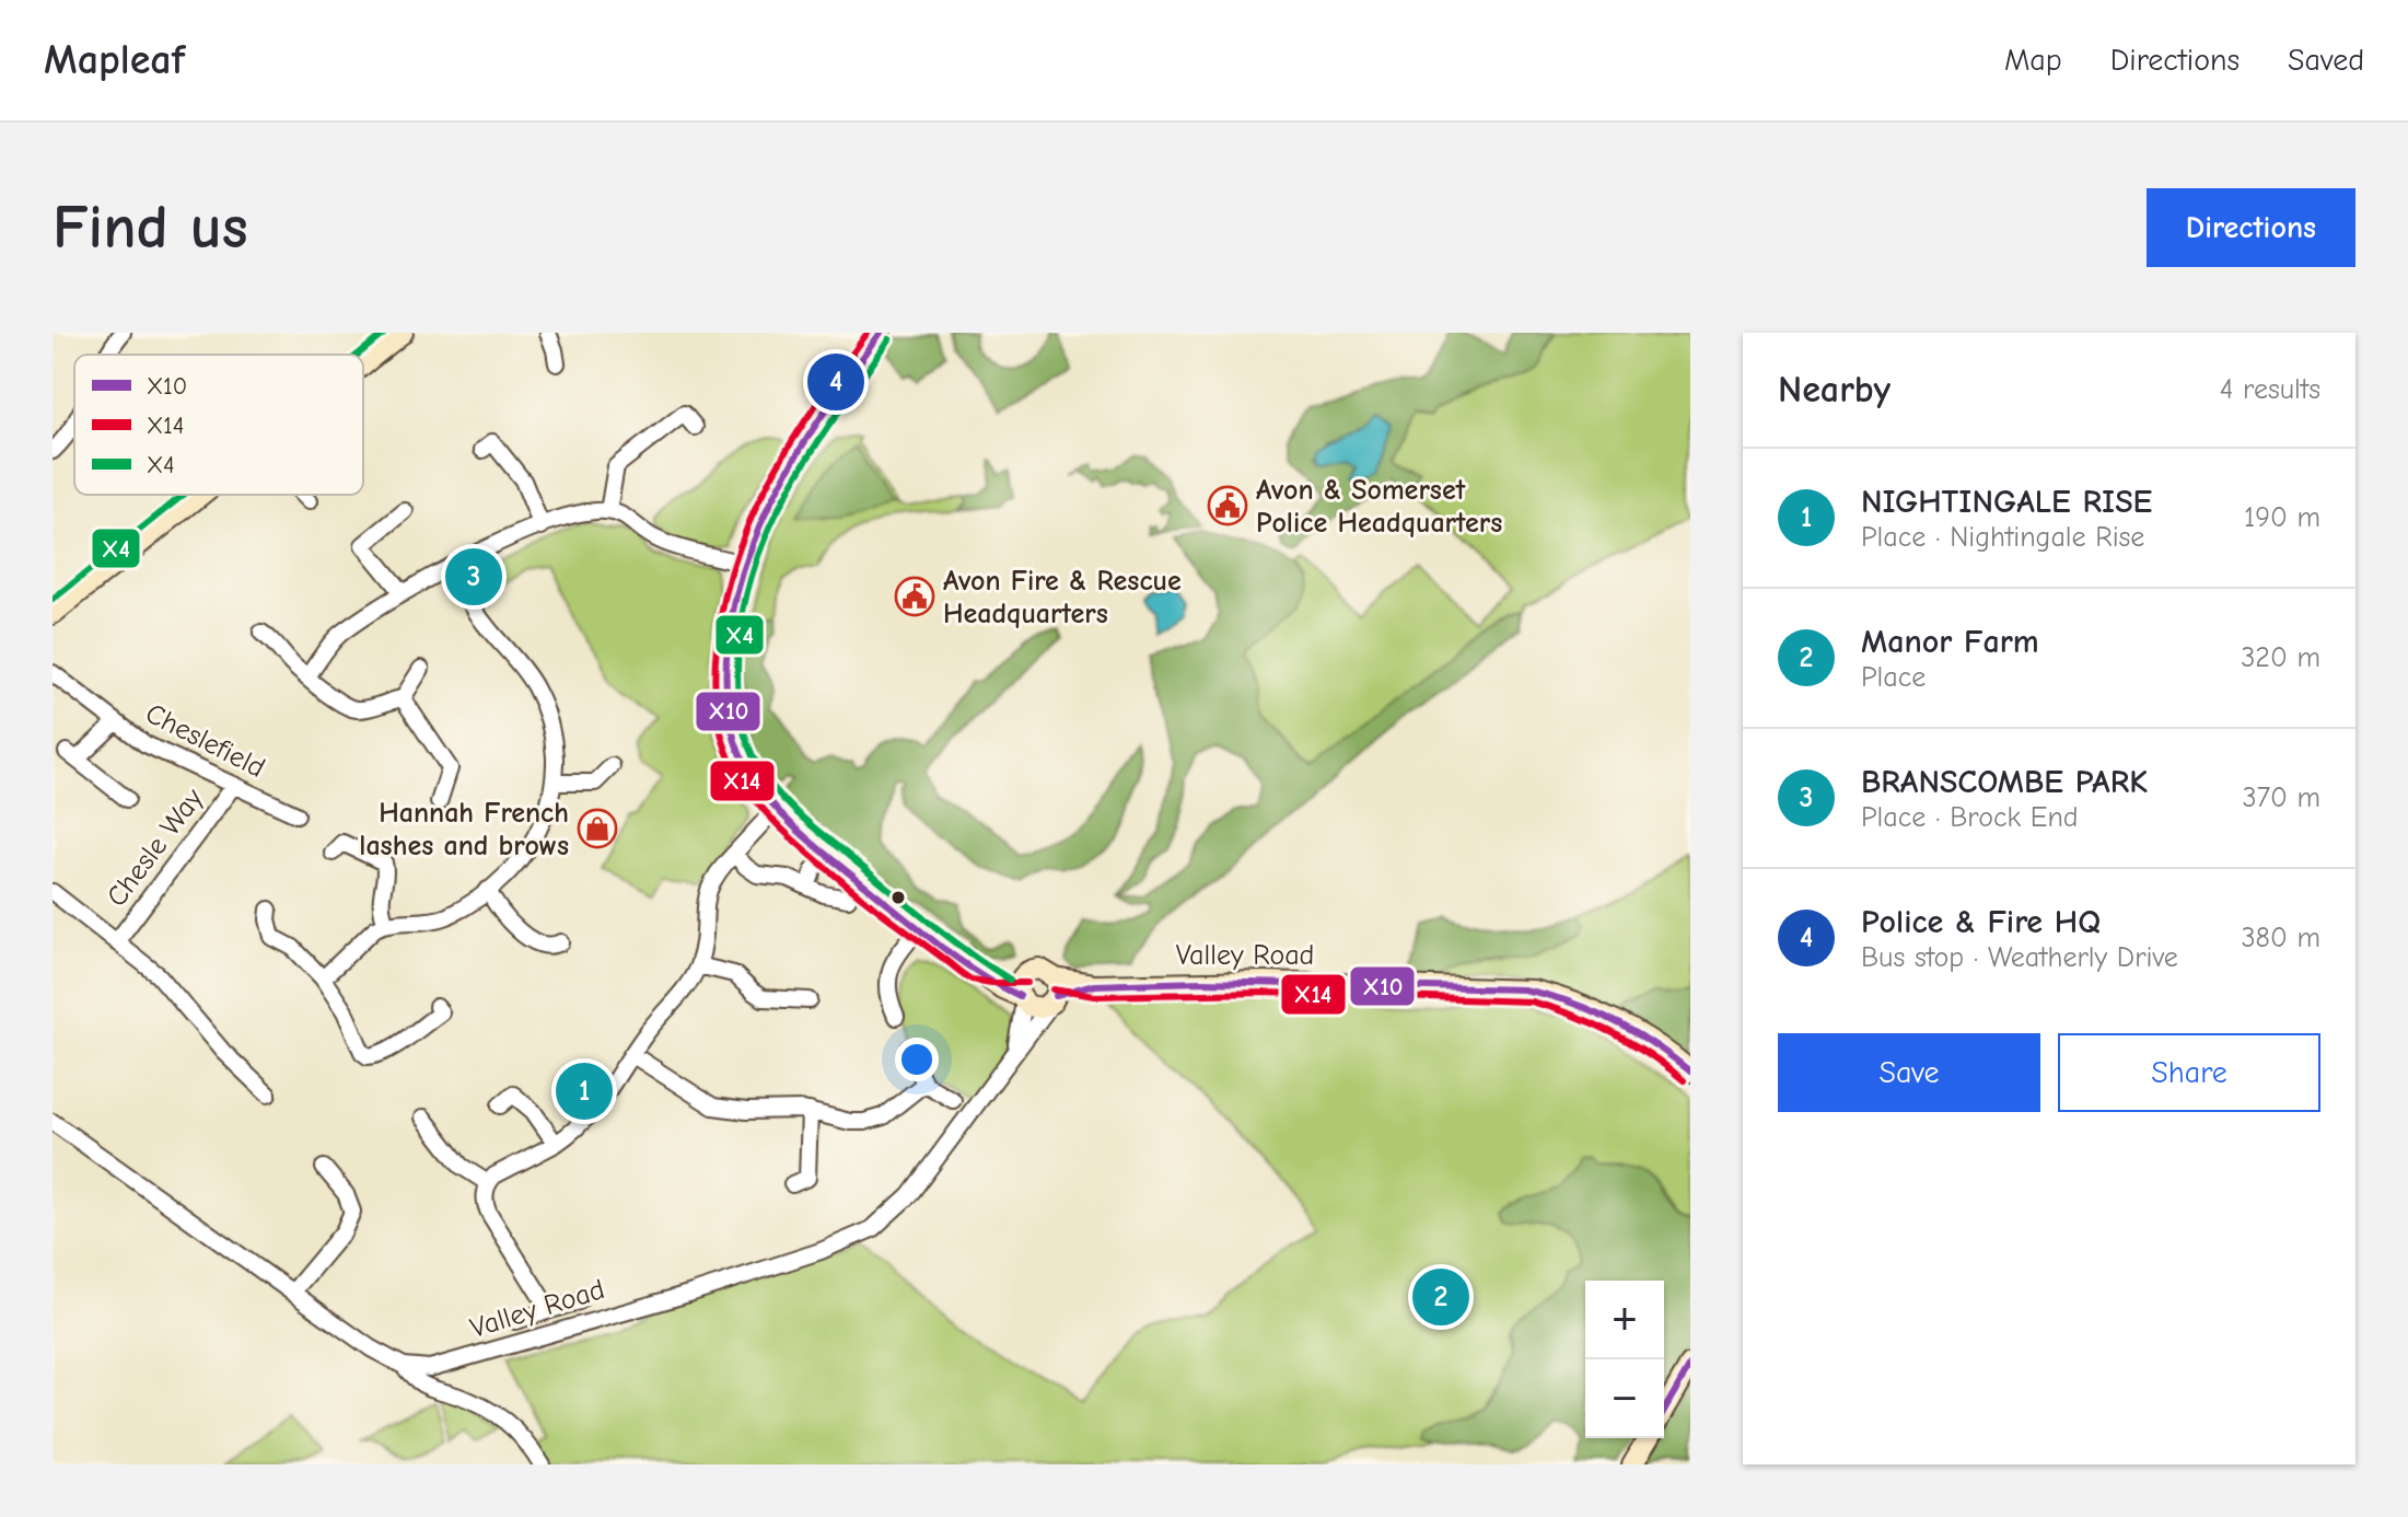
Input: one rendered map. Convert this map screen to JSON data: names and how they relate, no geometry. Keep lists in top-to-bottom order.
{
  "streets": {
    "street": ["Cheslefield", "Chesle Way", "Valley Road"]
  },
  "crossings": [
    ["Cheslefield", "Chesle Way"]
  ],
  "places": {
    "public building": ["Avon & Somerset Police Headquarters", "Avon Fire & Rescue Headquarters"],
    "shop": ["Hannah French lashes and brows"]
  },
  "lines": ["transit line X10", "transit line X14", "transit line X4"],
  "legend": ["X10", "X14", "X4"],
  "page": {
    "header": "Mapleaf",
    "nav": ["Map", "Directions", "Saved"],
    "buttons": [
      "Directions",
      ["Save", "Share"]
    ],
    "title": "Find us",
    "heading": ["Nearby", "4 results"],
    "pins": [
      "4",
      "3",
      "1",
      "2"
    ],
    "list": [
      {
        "mark": "1",
        "name": "NIGHTINGALE RISE",
        "note": "Place · Nightingale Rise",
        "value": "190 m"
      },
      {
        "mark": "2",
        "name": "Manor Farm",
        "note": "Place",
        "value": "320 m"
      },
      {
        "mark": "3",
        "name": "BRANSCOMBE PARK",
        "note": "Place · Brock End",
        "value": "370 m"
      },
      {
        "mark": "4",
        "name": "Police & Fire HQ",
        "note": "Bus stop · Weatherly Drive",
        "value": "380 m"
      }
    ],
    "map_buttons": ["+", "−"]
  }
}
